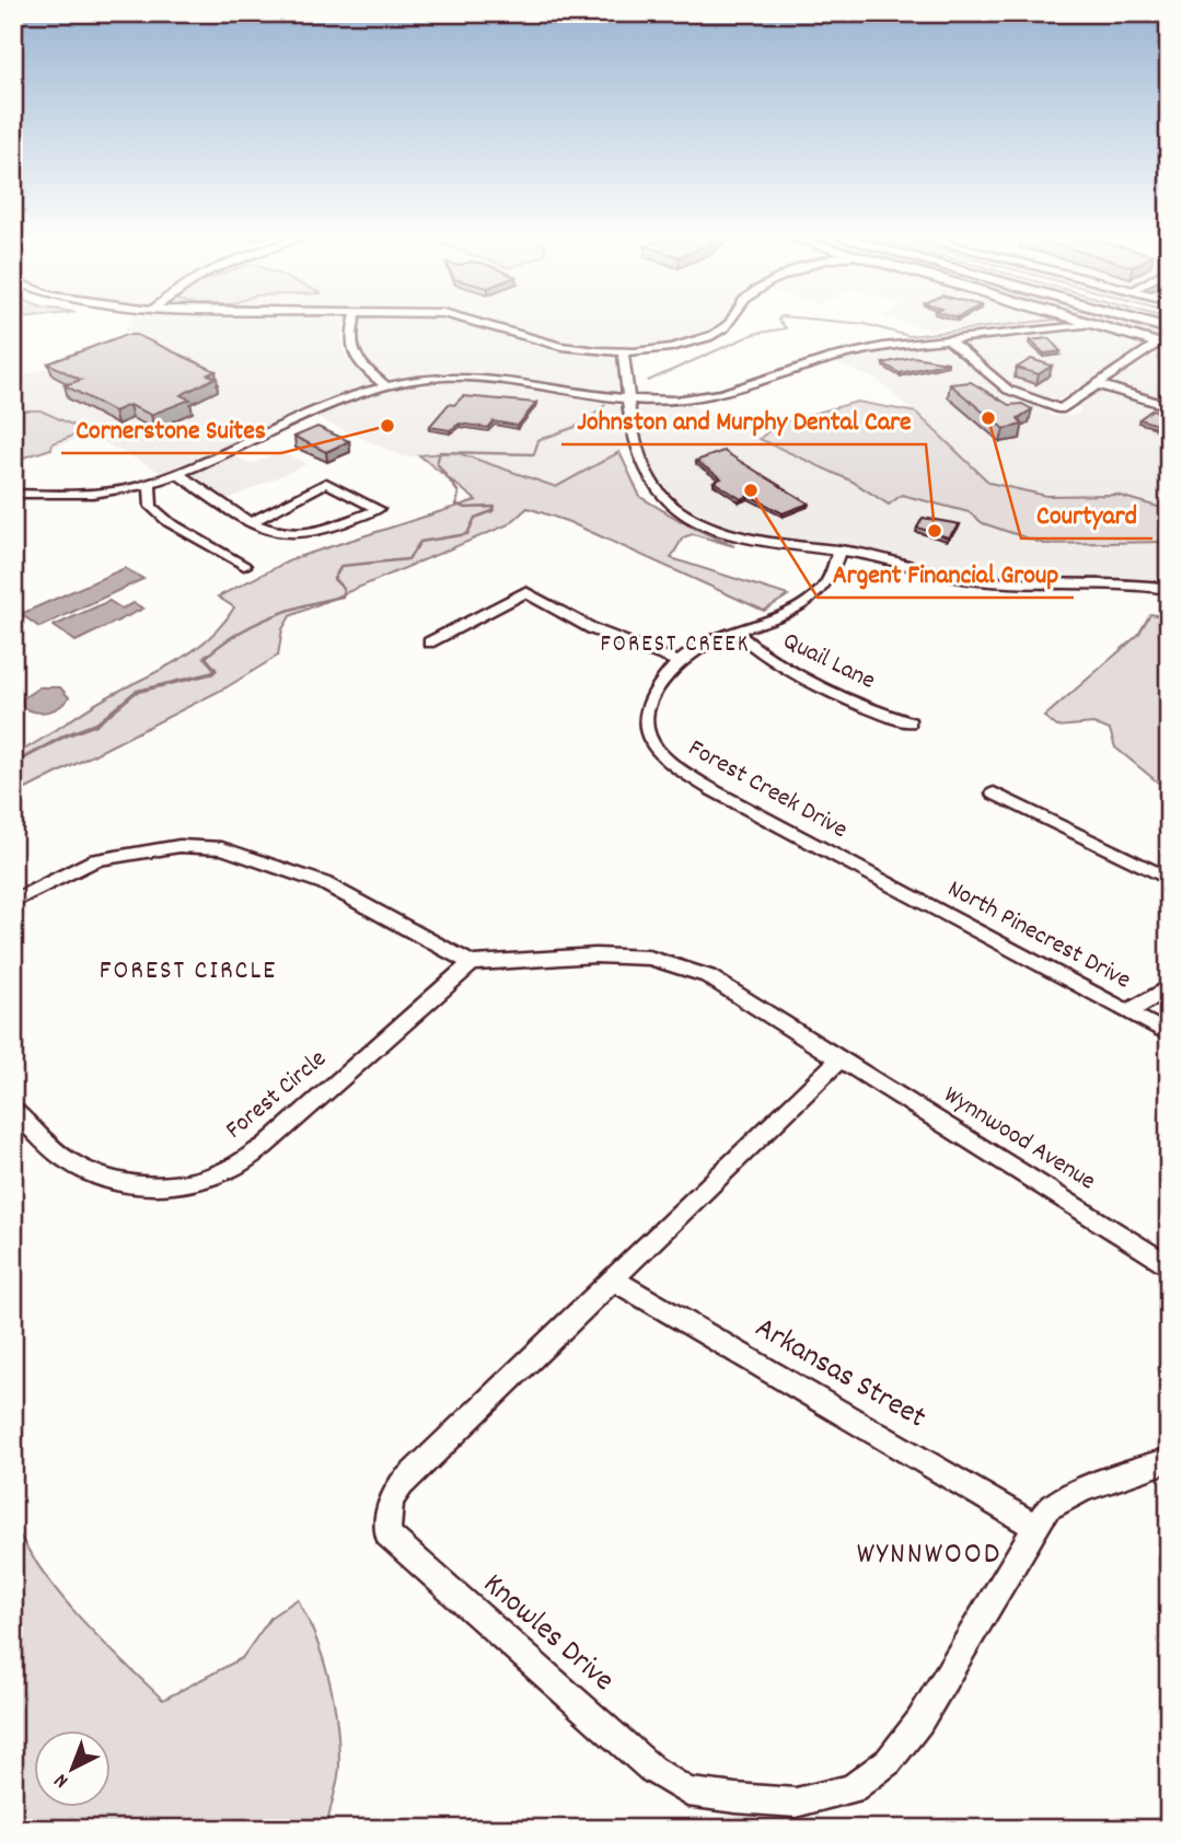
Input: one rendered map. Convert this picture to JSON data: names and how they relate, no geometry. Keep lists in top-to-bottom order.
{
  "streets": {
    "street": [
      "Quail Lane",
      "Forest Creek Drive",
      "North Pinecrest Drive",
      "Forest Circle",
      "Wynnwood Avenue",
      "Arkansas Street",
      "Knowles Drive"
    ]
  },
  "crossings": [
    ["Quail Lane", "Forest Creek Drive"],
    ["Forest Creek Drive", "North Pinecrest Drive"],
    ["Wynnwood Avenue", "Knowles Drive"],
    ["Arkansas Street", "Knowles Drive"]
  ],
  "districts": ["FOREST CREEK", "FOREST CIRCLE", "WYNNWOOD"],
  "places": [
    "Courtyard",
    "Cornerstone Suites",
    "Argent Financial Group",
    "Johnston and Murphy Dental Care"
  ],
  "north": "bottom left"
}
